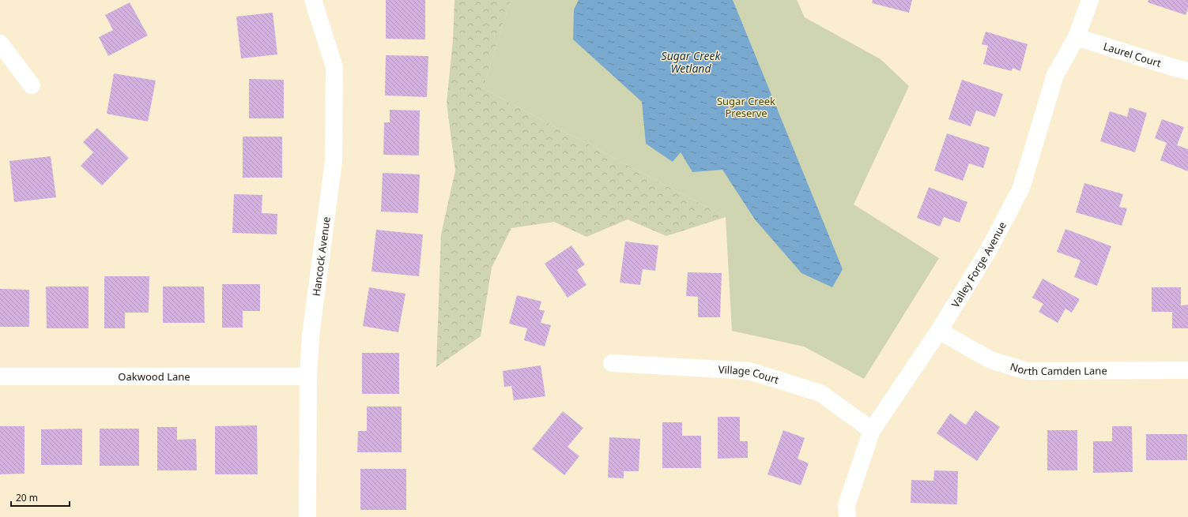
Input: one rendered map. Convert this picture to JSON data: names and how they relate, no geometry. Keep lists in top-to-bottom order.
{
  "streets": {
    "street": [
      "Laurel Court",
      "Hancock Avenue",
      "Valley Forge Avenue",
      "North Camden Lane",
      "Village Court",
      "Oakwood Lane"
    ]
  },
  "crossings": [
    ["Laurel Court", "Valley Forge Avenue"],
    ["Hancock Avenue", "Oakwood Lane"],
    ["Valley Forge Avenue", "North Camden Lane"],
    ["Valley Forge Avenue", "Village Court"]
  ],
  "water": ["Sugar Creek Wetland"],
  "parks": ["Sugar Creek Preserve"],
  "scale_bar": "20 m"
}
